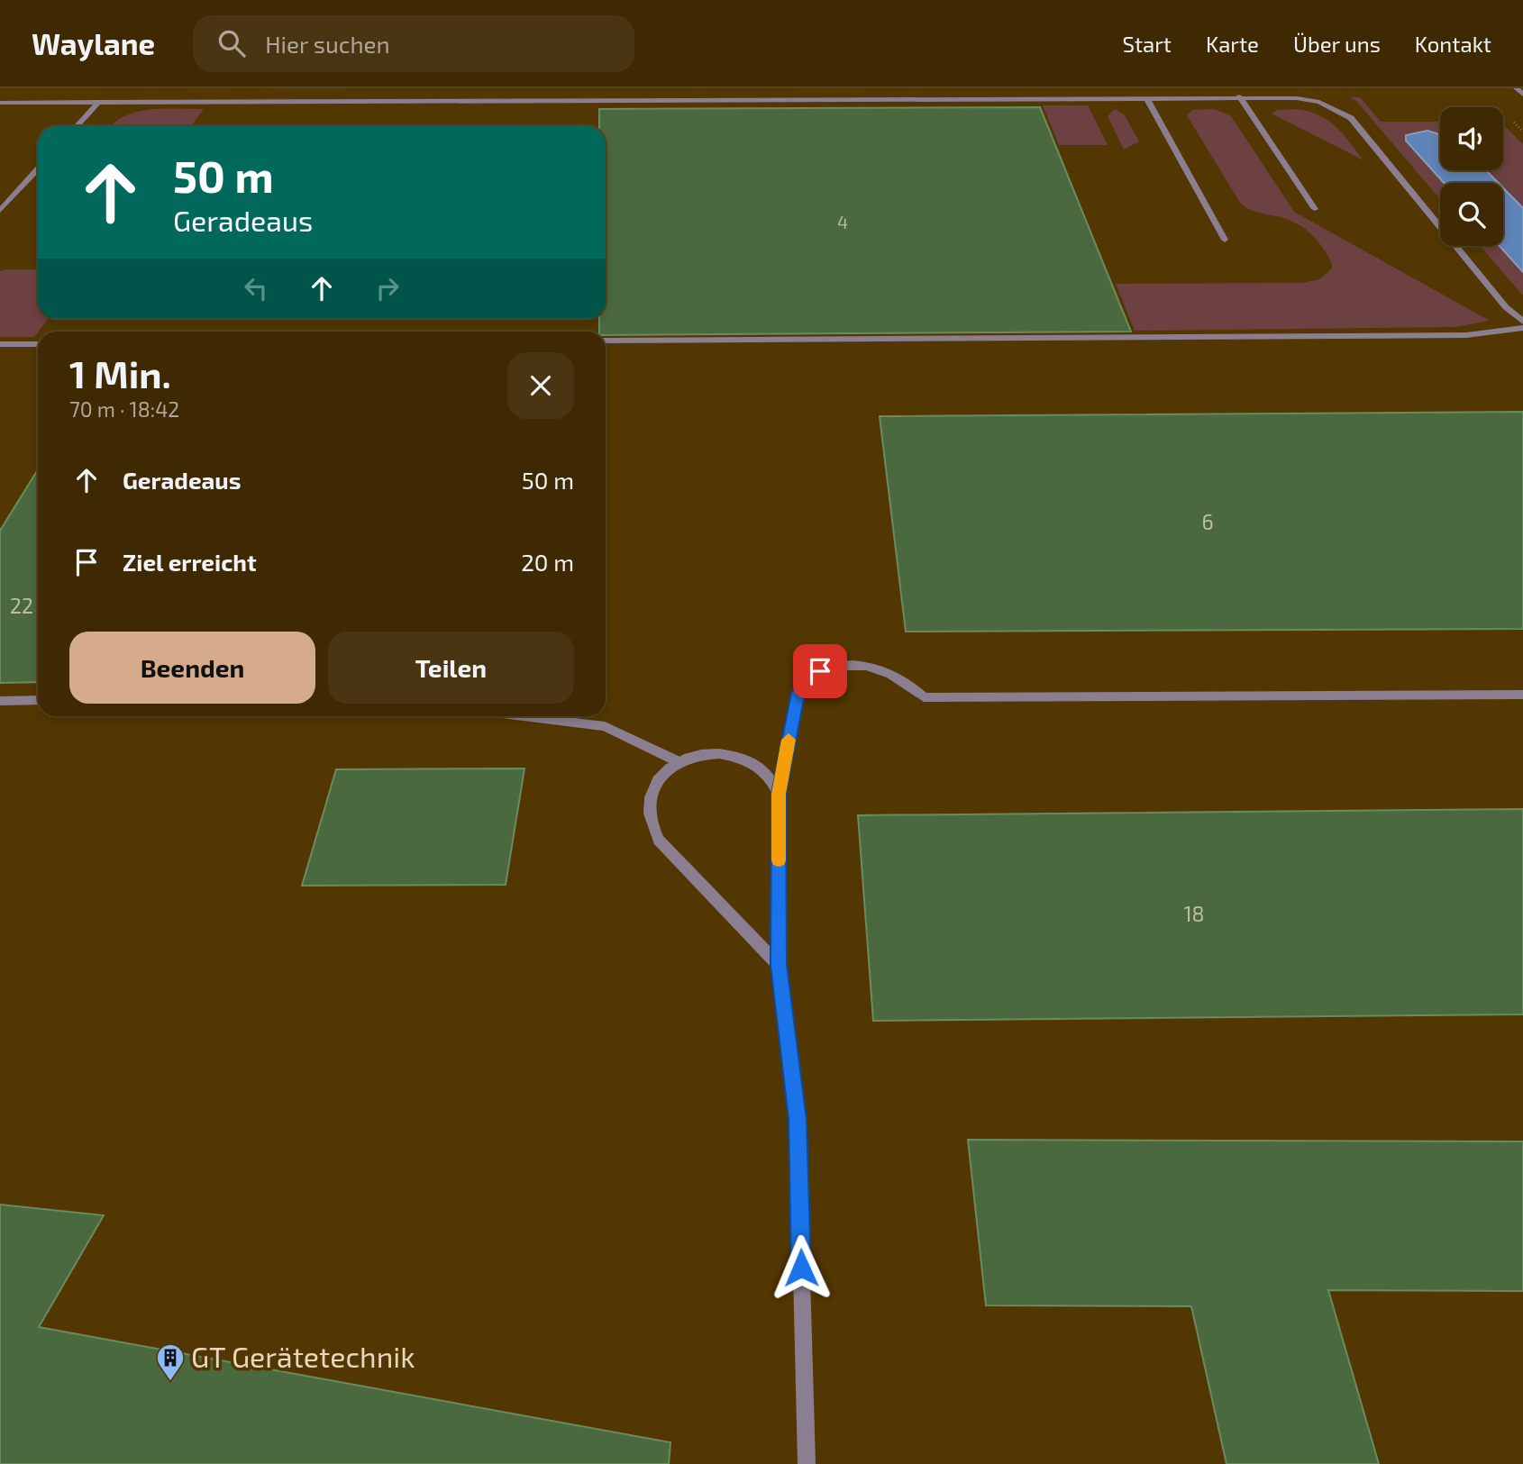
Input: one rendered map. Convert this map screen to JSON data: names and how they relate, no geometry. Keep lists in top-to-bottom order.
{
  "places": {
    "building": ["GT Gerätetechnik"]
  },
  "house_numbers": [
    "4",
    "6",
    "22",
    "18"
  ],
  "page": {
    "header": "Waylane",
    "search": "Hier suchen",
    "nav": [
      "Start",
      "Karte",
      "Über uns",
      "Kontakt"
    ],
    "turn": ["50 m", "Geradeaus"],
    "heading": ["1 Min.", "70 m · 18:42"],
    "list": [
      {
        "name": "Geradeaus",
        "value": "50 m"
      },
      {
        "name": "Ziel erreicht",
        "value": "20 m"
      }
    ],
    "buttons": ["Beenden", "Teilen"]
  }
}
